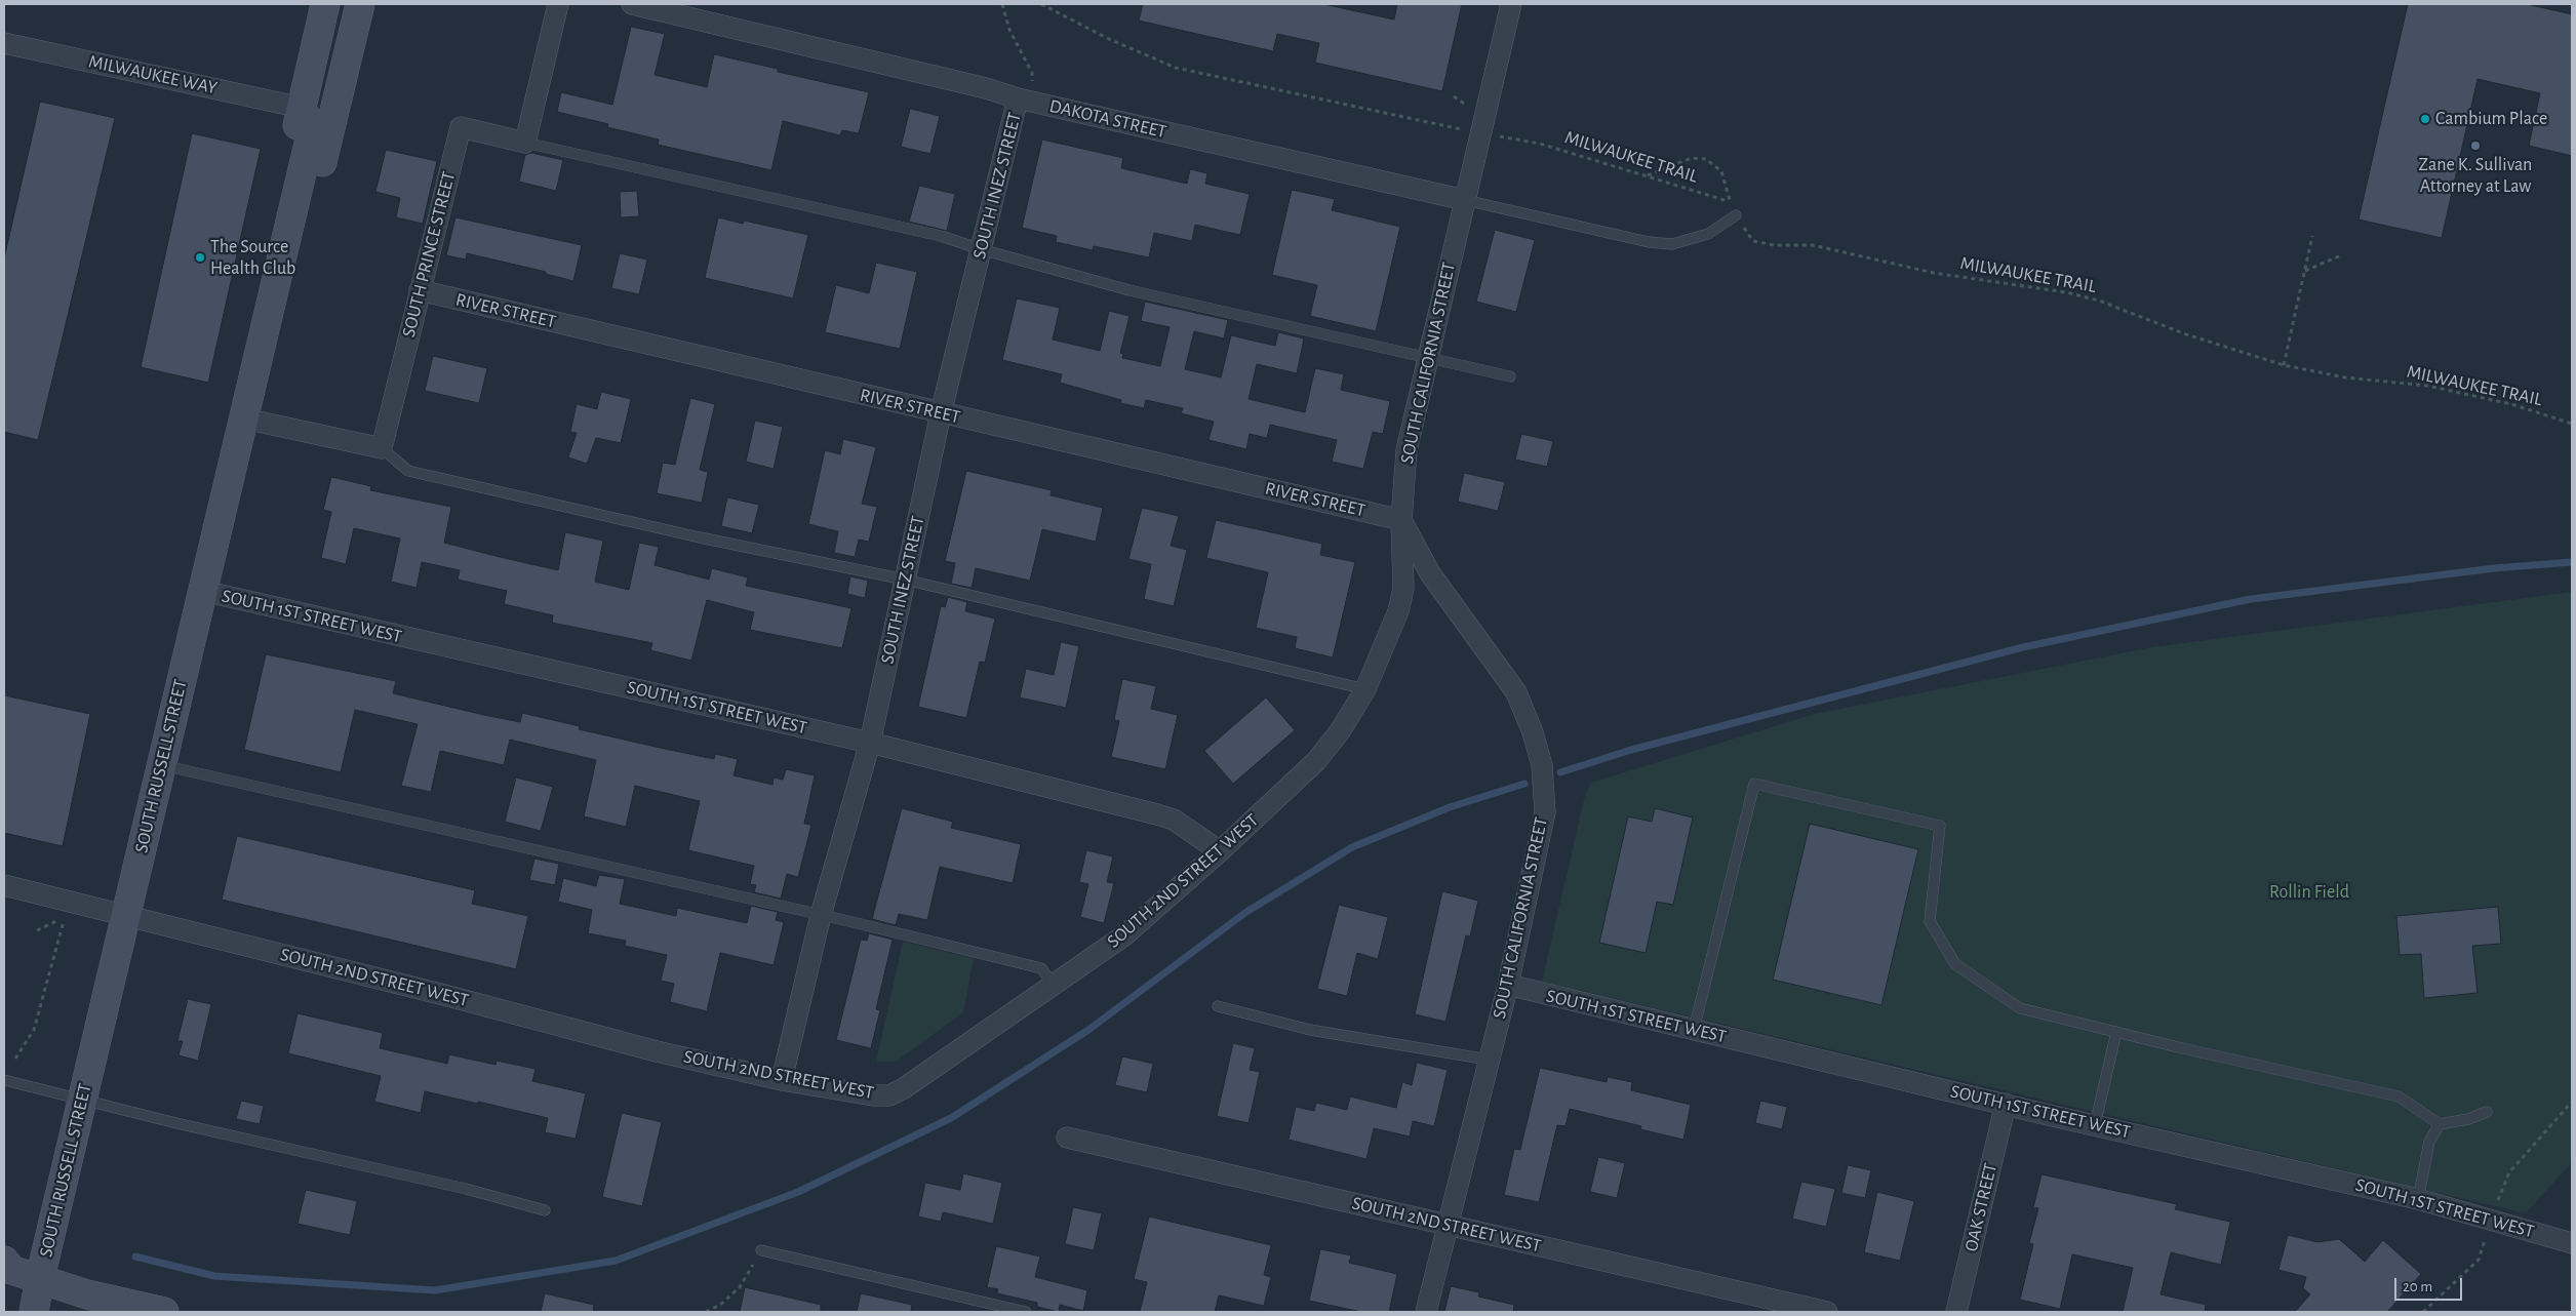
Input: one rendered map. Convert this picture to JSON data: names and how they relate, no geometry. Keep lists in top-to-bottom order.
{
  "streets": {
    "main road": ["SOUTH RUSSELL STREET"],
    "street": [
      "MILWAUKEE WAY",
      "DAKOTA STREET",
      "SOUTH INEZ STREET",
      "SOUTH PRINCE STREET",
      "RIVER STREET",
      "SOUTH CALIFORNIA STREET",
      "SOUTH 1ST STREET WEST",
      "SOUTH 2ND STREET WEST",
      "OAK STREET"
    ],
    "path": ["MILWAUKEE TRAIL"]
  },
  "crossings": [
    ["MILWAUKEE WAY", "SOUTH RUSSELL STREET"],
    ["DAKOTA STREET", "SOUTH INEZ STREET"],
    ["DAKOTA STREET", "SOUTH CALIFORNIA STREET"],
    ["MILWAUKEE TRAIL", "SOUTH CALIFORNIA STREET"],
    ["SOUTH INEZ STREET", "RIVER STREET"],
    ["SOUTH INEZ STREET", "SOUTH 1ST STREET WEST"],
    ["SOUTH INEZ STREET", "SOUTH 2ND STREET WEST"],
    ["SOUTH PRINCE STREET", "RIVER STREET"],
    ["RIVER STREET", "SOUTH CALIFORNIA STREET"],
    ["RIVER STREET", "SOUTH 2ND STREET WEST"],
    ["SOUTH CALIFORNIA STREET", "SOUTH 1ST STREET WEST"],
    ["SOUTH CALIFORNIA STREET", "SOUTH 2ND STREET WEST"],
    ["SOUTH 1ST STREET WEST", "SOUTH RUSSELL STREET"],
    ["SOUTH 1ST STREET WEST", "SOUTH 2ND STREET WEST"],
    ["SOUTH 1ST STREET WEST", "OAK STREET"],
    ["SOUTH RUSSELL STREET", "SOUTH 2ND STREET WEST"]
  ],
  "parks": ["Rollin Field"],
  "places": ["Cambium Place", "Zane K. Sullivan Attorney at Law", "The Source Health Club"],
  "scale_bar": "20 m"
}
